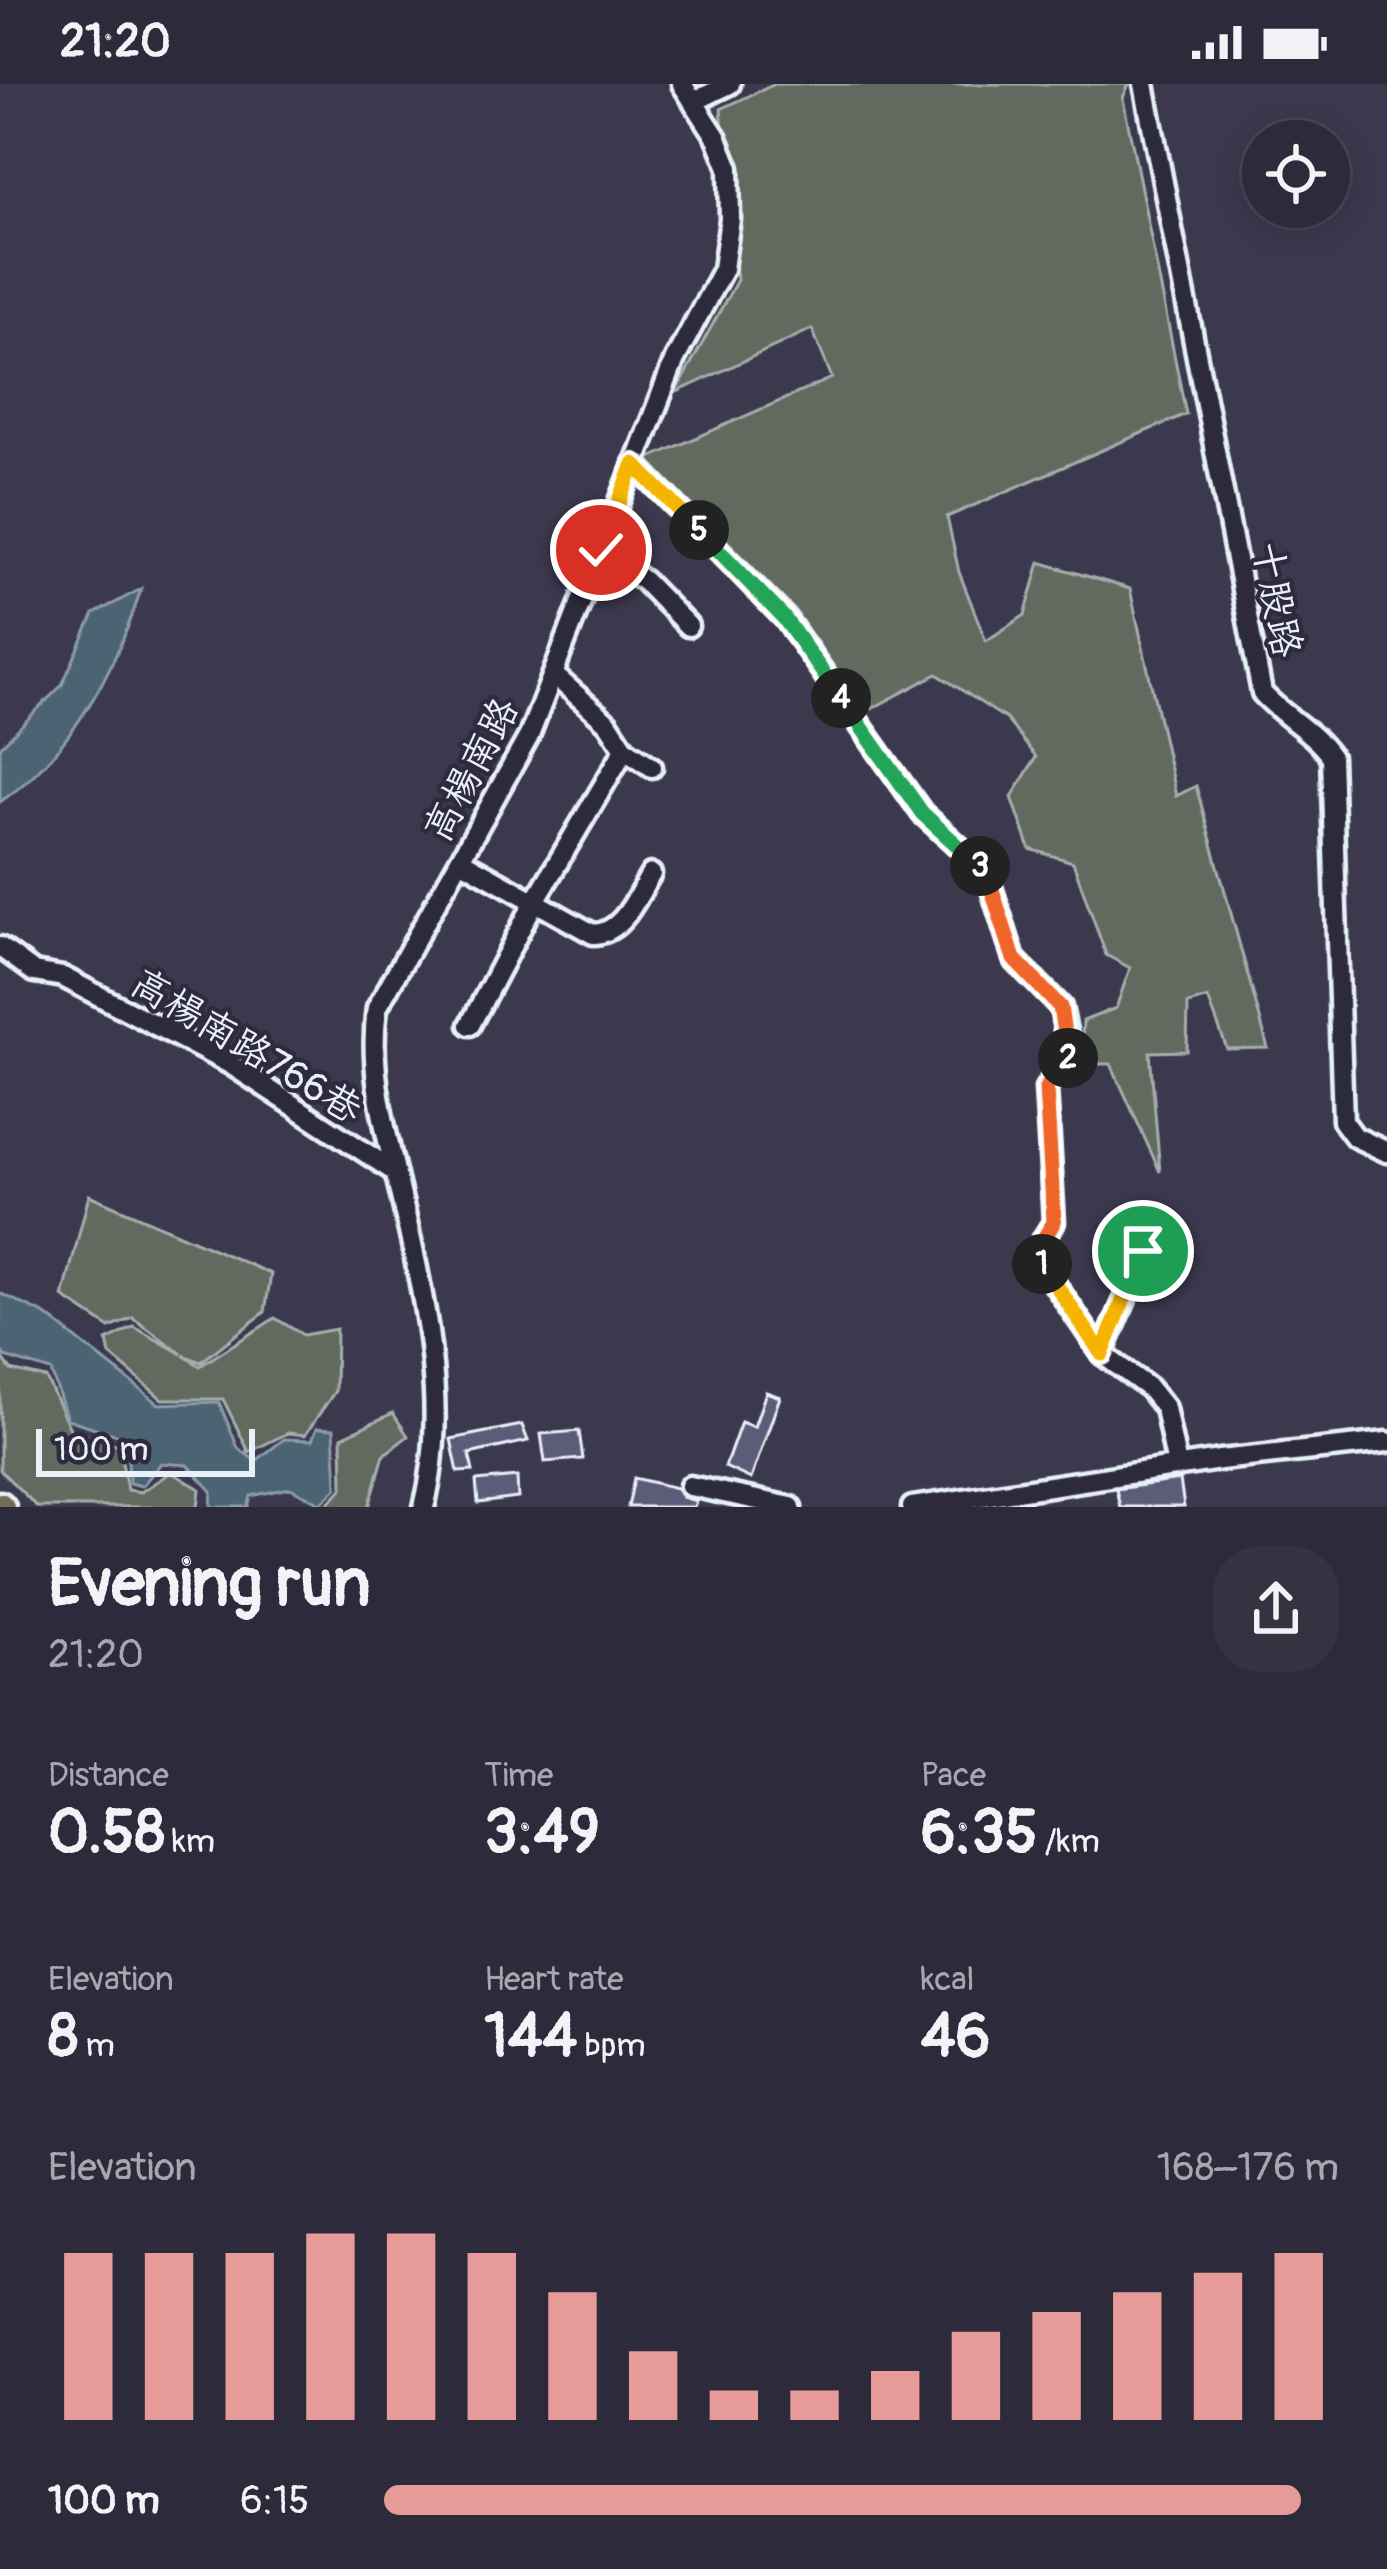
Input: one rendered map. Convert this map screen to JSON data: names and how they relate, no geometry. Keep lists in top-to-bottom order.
{
  "streets": {
    "street": ["十股路", "高楊南路", "高楊南路766巷"]
  },
  "crossings": [
    ["高楊南路", "高楊南路766巷"]
  ],
  "scale_bar": "100 m",
  "page": {
    "status": "21:20",
    "pins": [
      "5",
      "4",
      "3",
      "2",
      "1"
    ],
    "scale": "100 m",
    "heading": ["Evening run", "21:20"],
    "stats": [
      ["Distance", "0.58 km"],
      ["Time", "3:49"],
      ["Pace", "6:35 /km"],
      ["Elevation", "8 m"],
      ["Heart rate", "144 bpm"],
      ["kcal", "46"]
    ],
    "chart": ["Elevation", "168–176 m"],
    "list": [
      {
        "name": "100 m",
        "note": "6:15"
      }
    ]
  }
}
